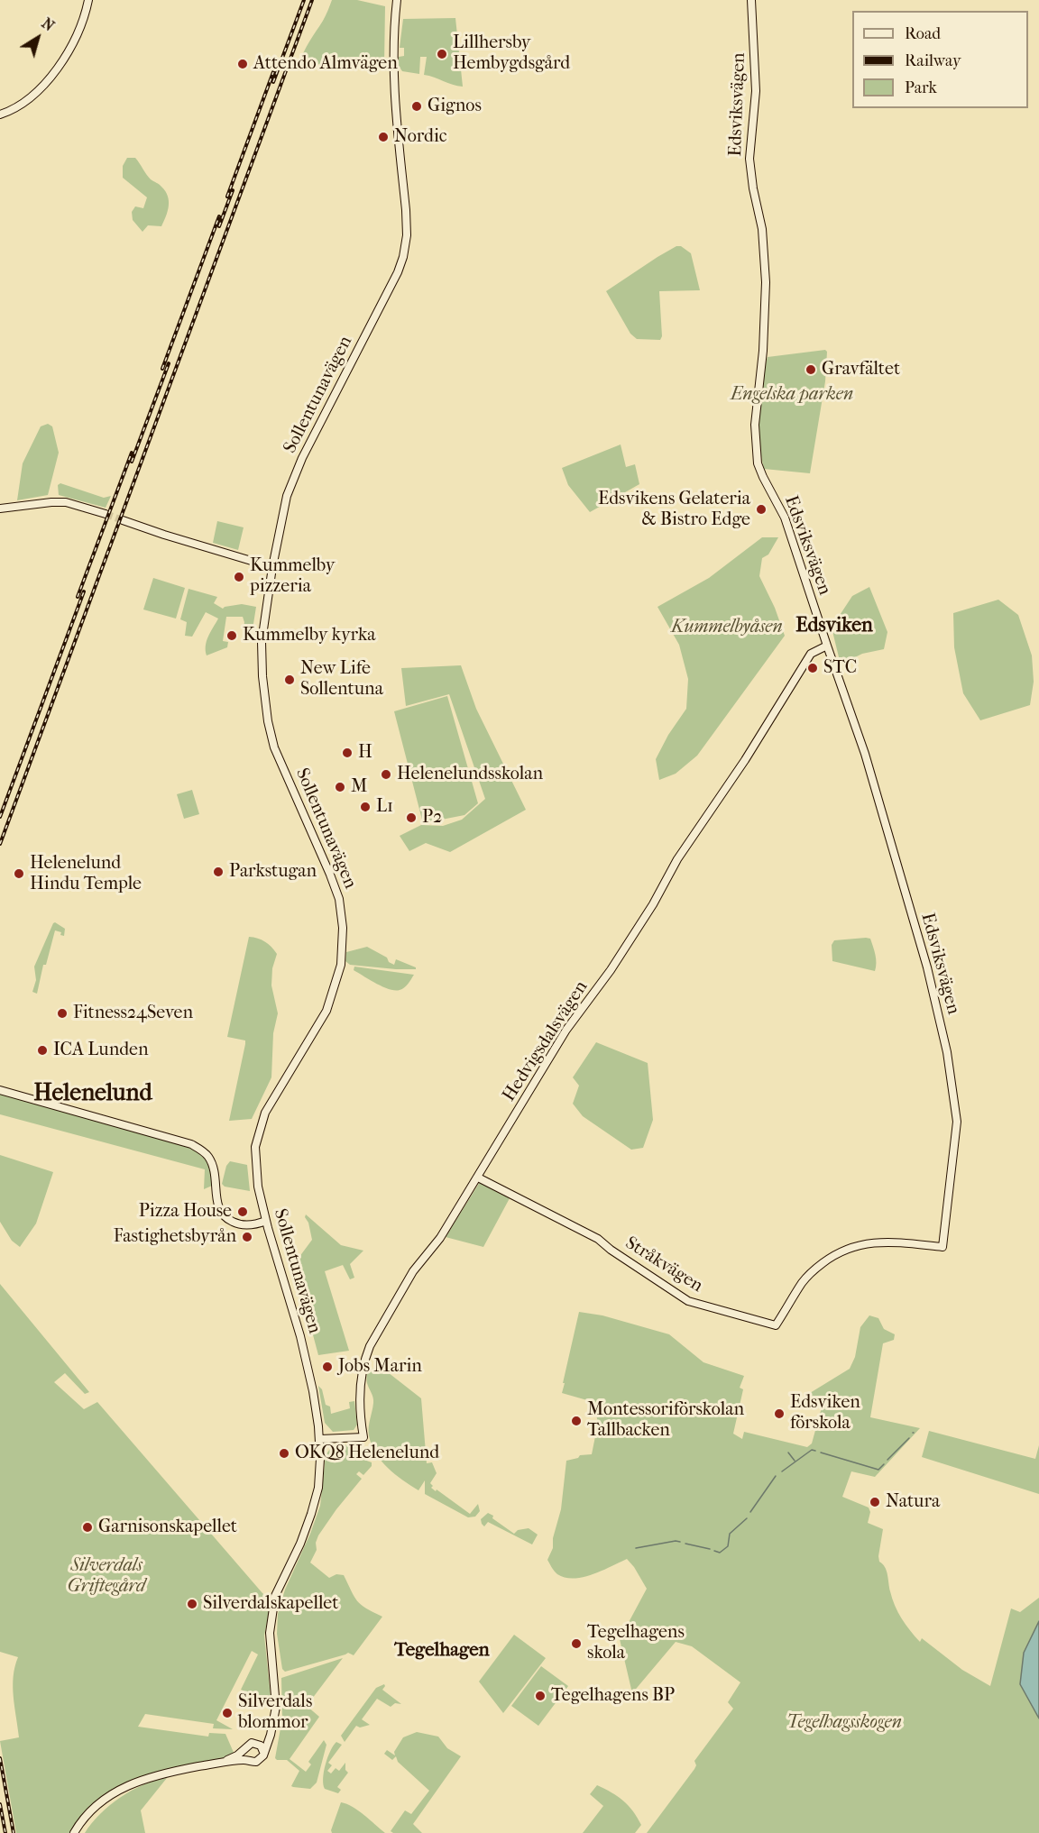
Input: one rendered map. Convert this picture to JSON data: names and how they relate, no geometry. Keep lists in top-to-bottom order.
{
  "streets": {
    "street": [
      "Edsviksvägen",
      "Sollentunavägen",
      "Hedvigsdalsvägen",
      "Stråkvägen"
    ]
  },
  "crossings": [
    ["Edsviksvägen", "Hedvigsdalsvägen"],
    ["Edsviksvägen", "Stråkvägen"],
    ["Sollentunavägen", "Hedvigsdalsvägen"],
    ["Hedvigsdalsvägen", "Stråkvägen"]
  ],
  "districts": ["Edsviken", "Helenelund", "Tegelhagen"],
  "parks": [
    "Engelska parken",
    "Kummelbyåsen",
    "Silverdals Griftegård",
    "Tegelhagsskogen"
  ],
  "places": [
    "Lillhersby Hembygdsgård",
    "Attendo Almvägen",
    "Gignos",
    "Nordic",
    "Gravfältet",
    "Edsvikens Gelateria & Bistro Edge",
    "Kummelby pizzeria",
    "Kummelby kyrka",
    "STC",
    "New Life Sollentuna",
    "H",
    "Helenelundsskolan",
    "M",
    "L1",
    "P2",
    "Parkstugan",
    "Helenelund Hindu Temple",
    "Fitness24Seven",
    "ICA Lunden",
    "Pizza House",
    "Fastighetsbyrån",
    "Jobs Marin",
    "Edsviken förskola",
    "Montessoriförskolan Tallbacken",
    "OKQ8 Helenelund",
    "Natura",
    "Garnisonskapellet",
    "Silverdalskapellet",
    "Tegelhagens skola",
    "Tegelhagens BP",
    "Silverdals blommor"
  ],
  "legend": ["Road", "Railway", "Park"],
  "north": "top right"
}
